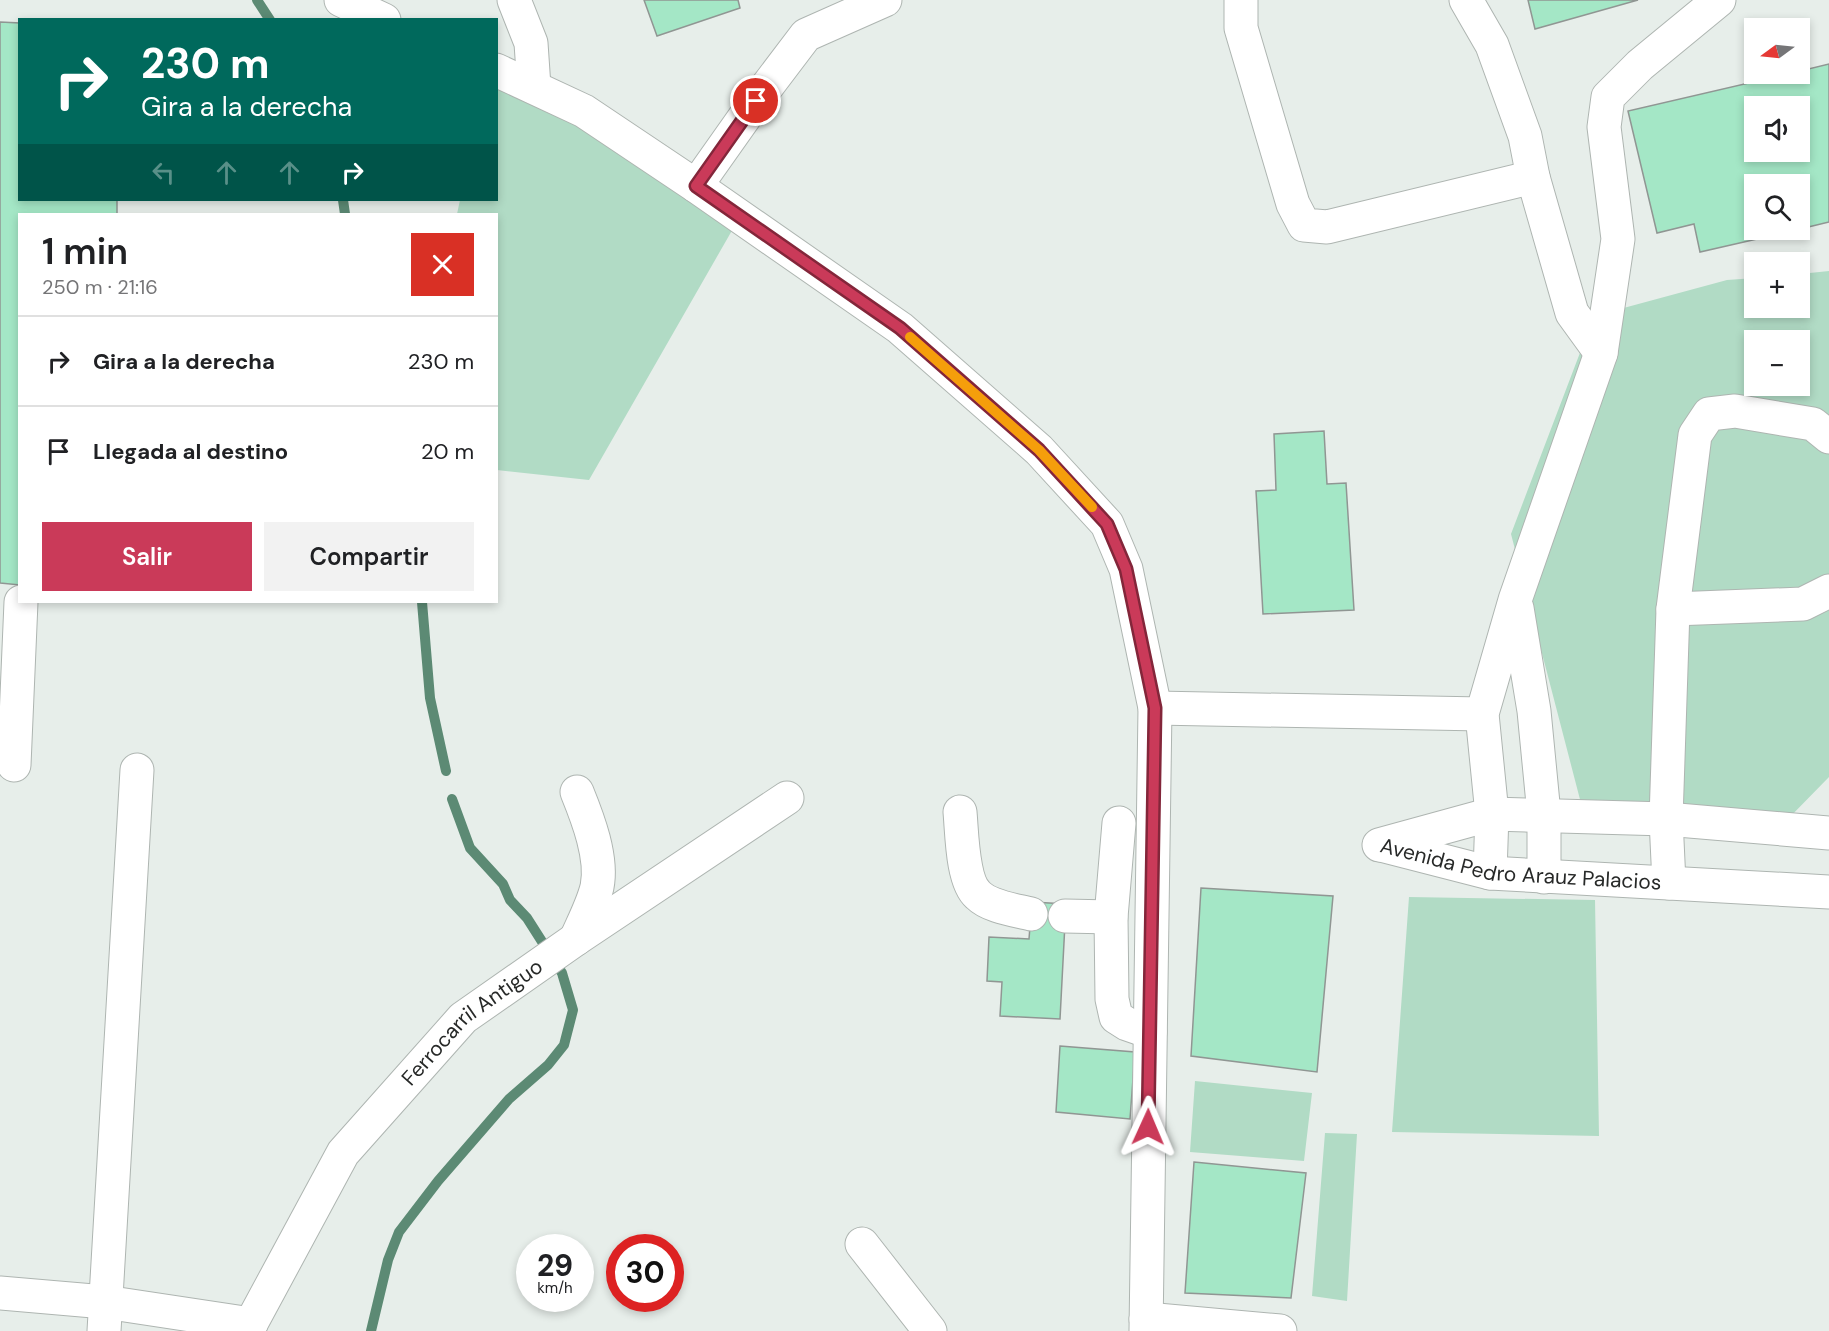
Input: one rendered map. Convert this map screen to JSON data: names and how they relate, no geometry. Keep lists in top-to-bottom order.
{
  "streets": {
    "street": ["Avenida Pedro Arauz Palacios", "Ferrocarril Antiguo"]
  },
  "north": "left",
  "page": {
    "map_buttons": ["+", "−"],
    "turn": ["230 m", "Gira a la derecha"],
    "heading": ["1 min", "250 m · 21:16"],
    "list": [
      {
        "name": "Gira a la derecha",
        "value": "230 m"
      },
      {
        "name": "Llegada al destino",
        "value": "20 m"
      }
    ],
    "buttons": ["Salir", "Compartir"],
    "speed": "29 km/h",
    "limit": "30"
  }
}
